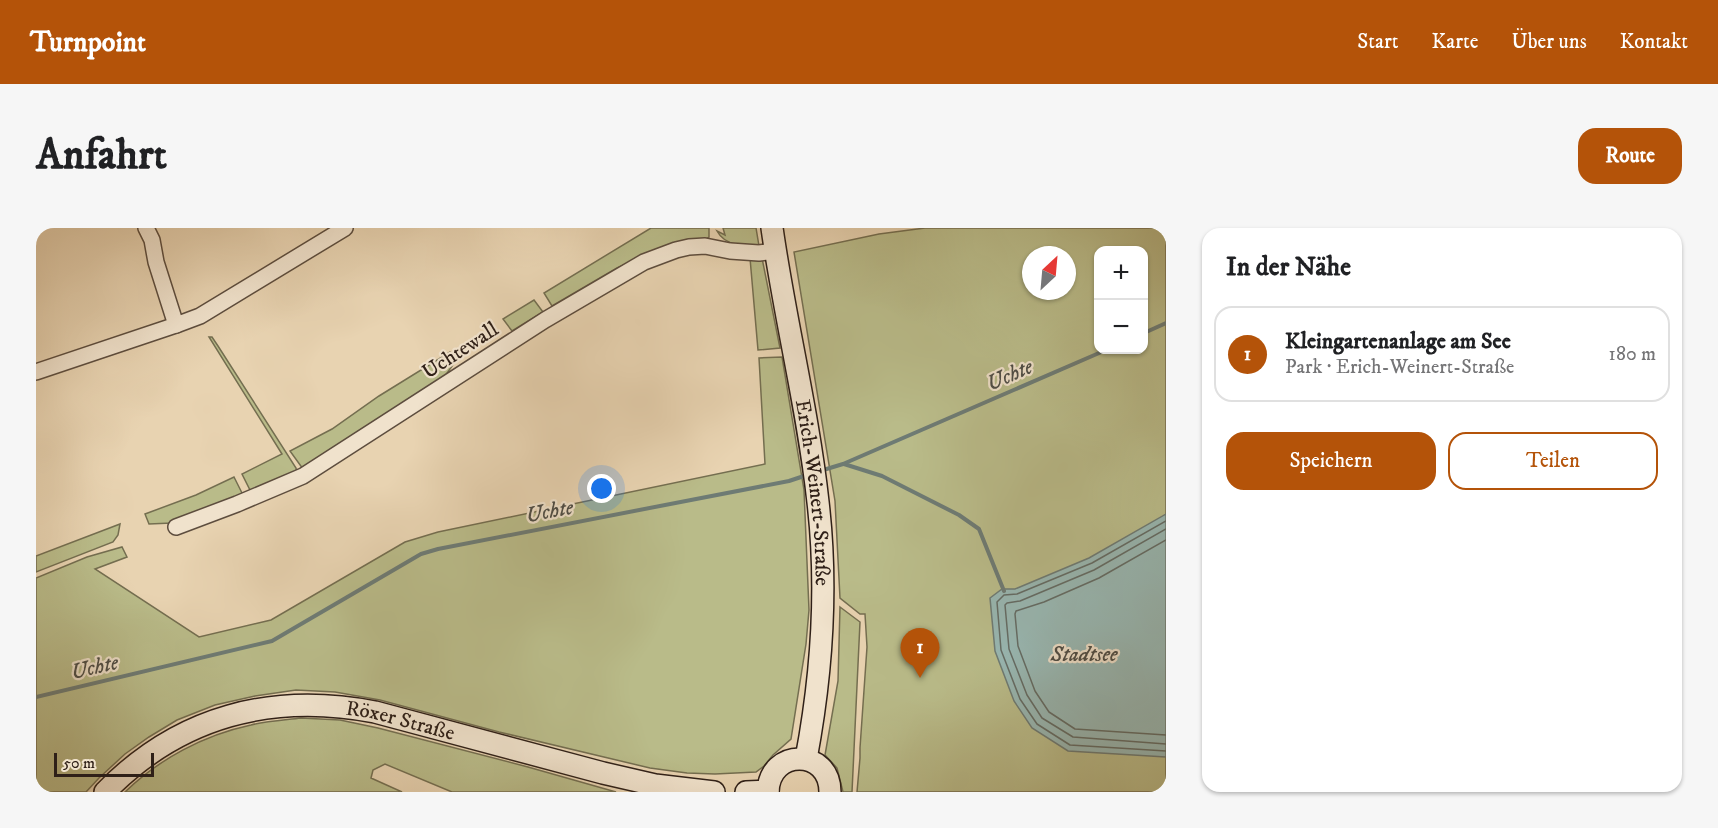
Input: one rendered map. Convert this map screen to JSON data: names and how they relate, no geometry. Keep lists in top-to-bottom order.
{
  "streets": {
    "street": ["Uchtewall", "Erich-Weinert-Straße", "Röxer Straße"]
  },
  "crossings": [
    ["Uchtewall", "Erich-Weinert-Straße"]
  ],
  "water": ["Uchte", "Stadtsee"],
  "scale_bar": "50 m",
  "north": "top right",
  "page": {
    "header": "Turnpoint",
    "nav": [
      "Start",
      "Karte",
      "Über uns",
      "Kontakt"
    ],
    "buttons": [
      "Route",
      ["Speichern", "Teilen"]
    ],
    "title": "Anfahrt",
    "heading": "In der Nähe",
    "map_buttons": ["+", "−"],
    "list": [
      {
        "mark": "1",
        "name": "Kleingartenanlage am See",
        "note": "Park · Erich-Weinert-Straße",
        "value": "180 m"
      }
    ],
    "pins": "1",
    "scale": "50 m"
  }
}
